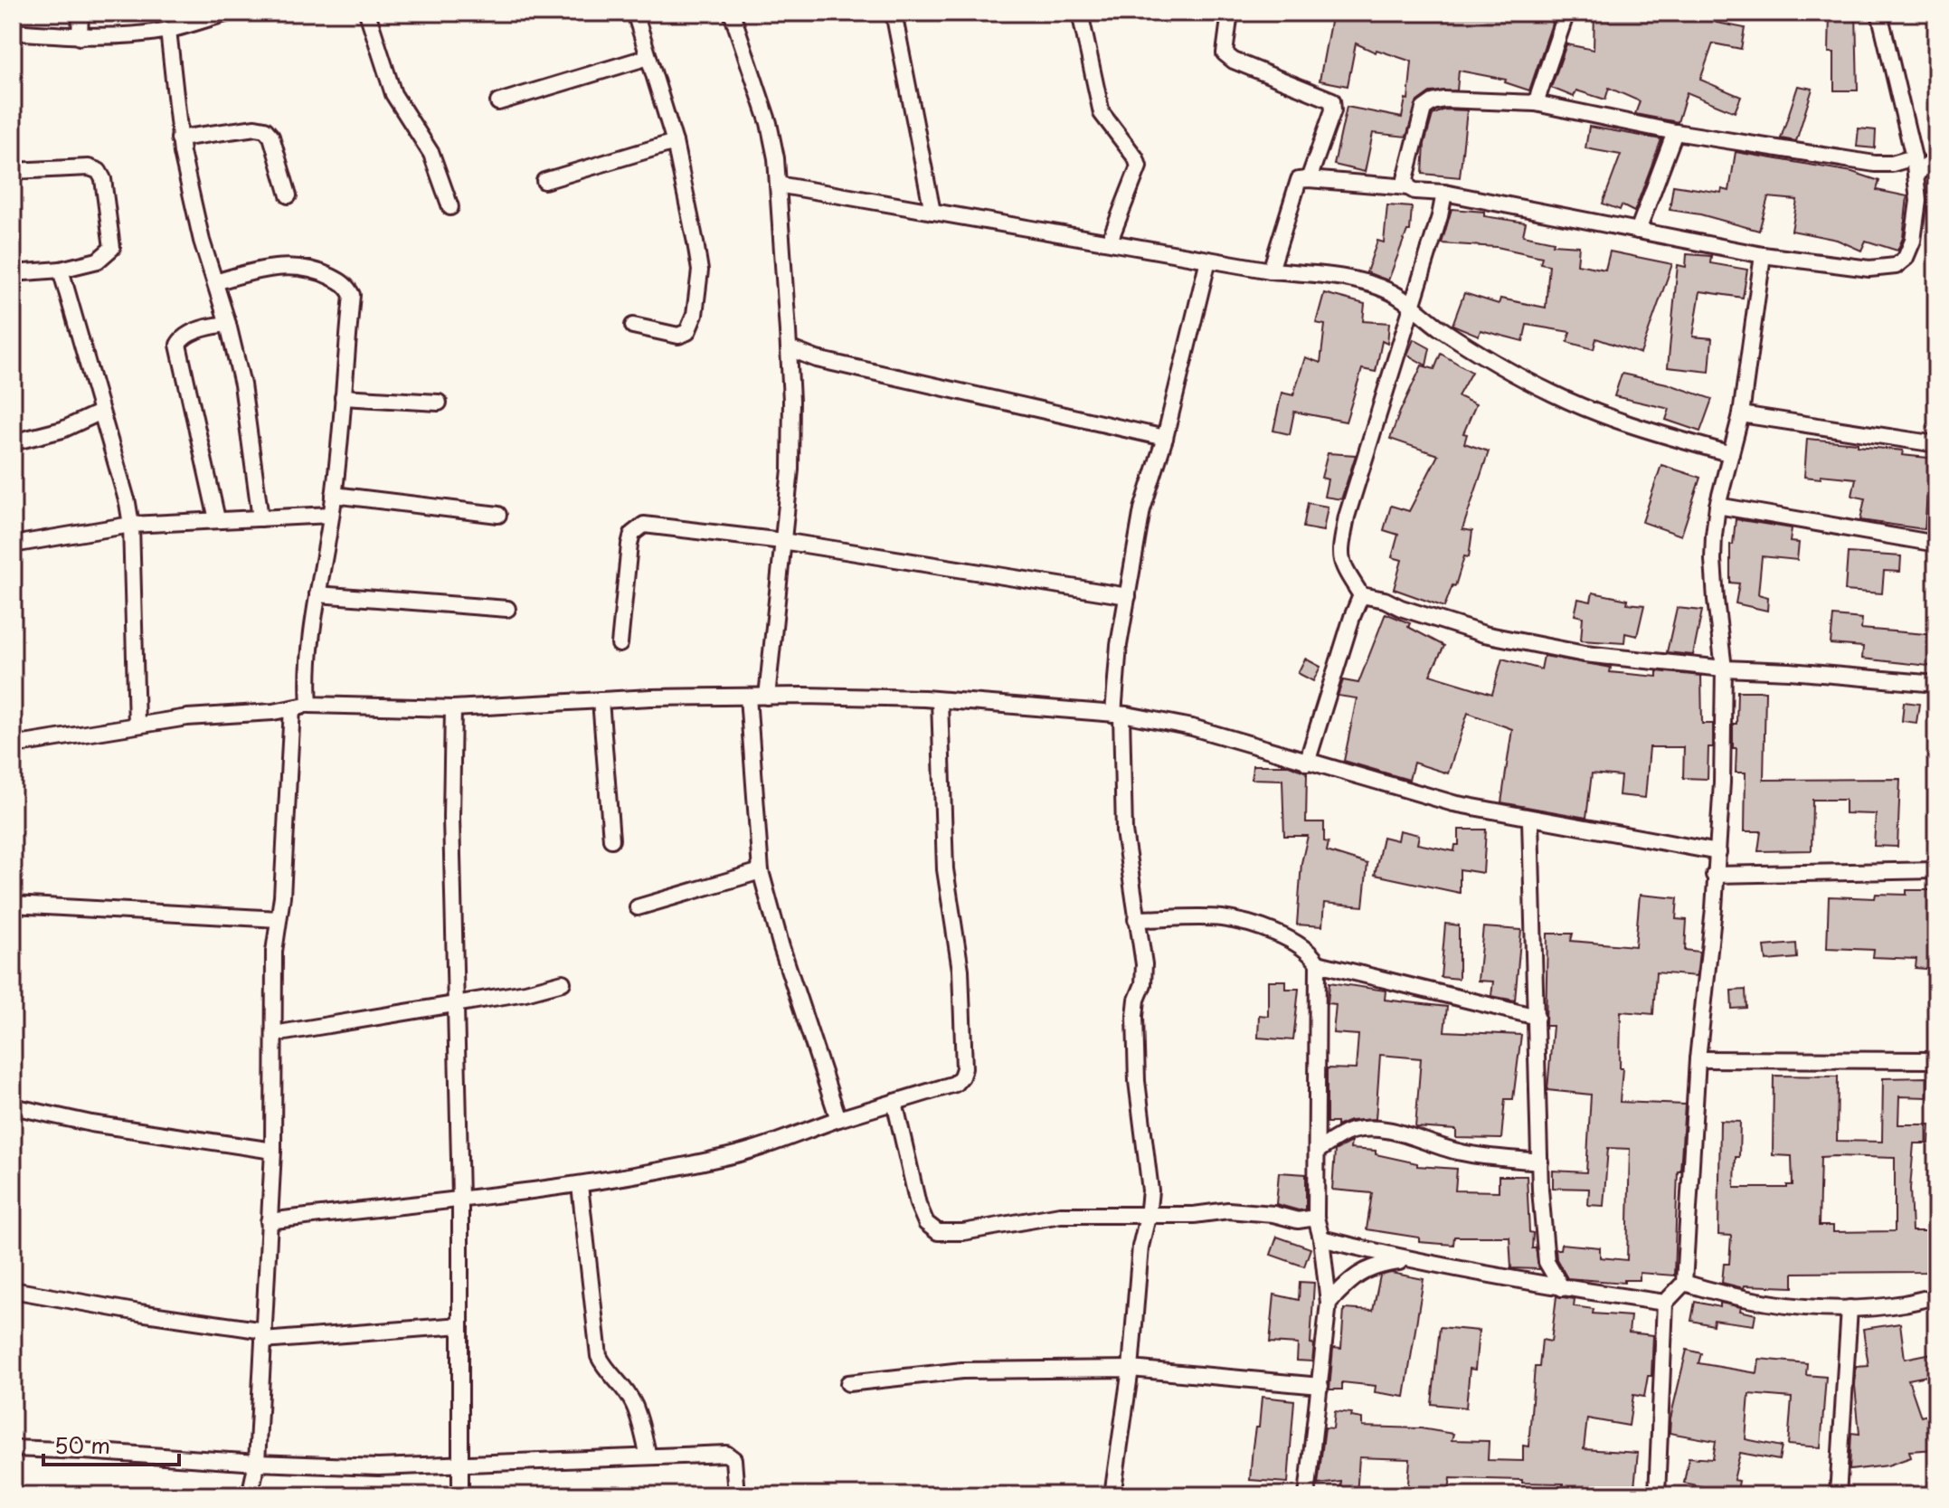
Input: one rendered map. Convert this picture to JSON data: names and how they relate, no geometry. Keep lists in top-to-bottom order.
{
  "scale_bar": "50 m"
}
